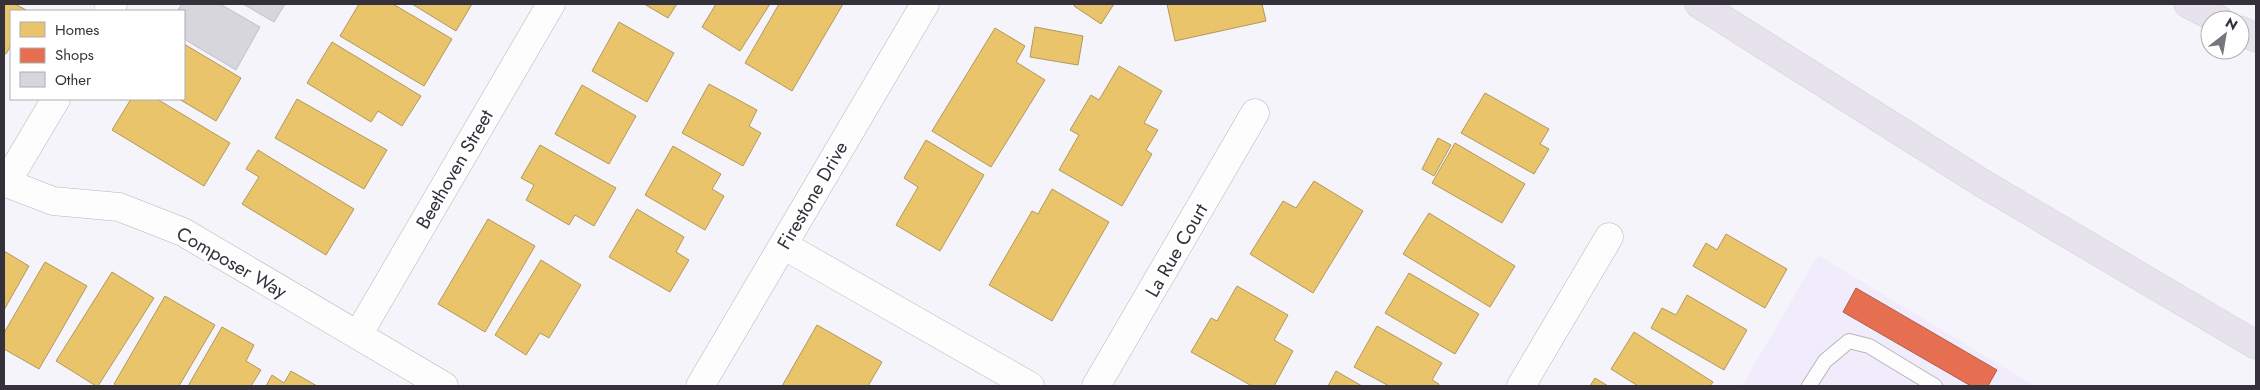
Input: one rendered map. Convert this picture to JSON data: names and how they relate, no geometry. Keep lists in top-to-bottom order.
{
  "streets": {
    "street": [
      "Beethoven Street",
      "Firestone Drive",
      "La Rue Court",
      "Composer Way"
    ]
  },
  "crossings": [
    ["Beethoven Street", "Composer Way"]
  ],
  "legend": ["Homes", "Shops", "Other"],
  "north": "top right"
}
